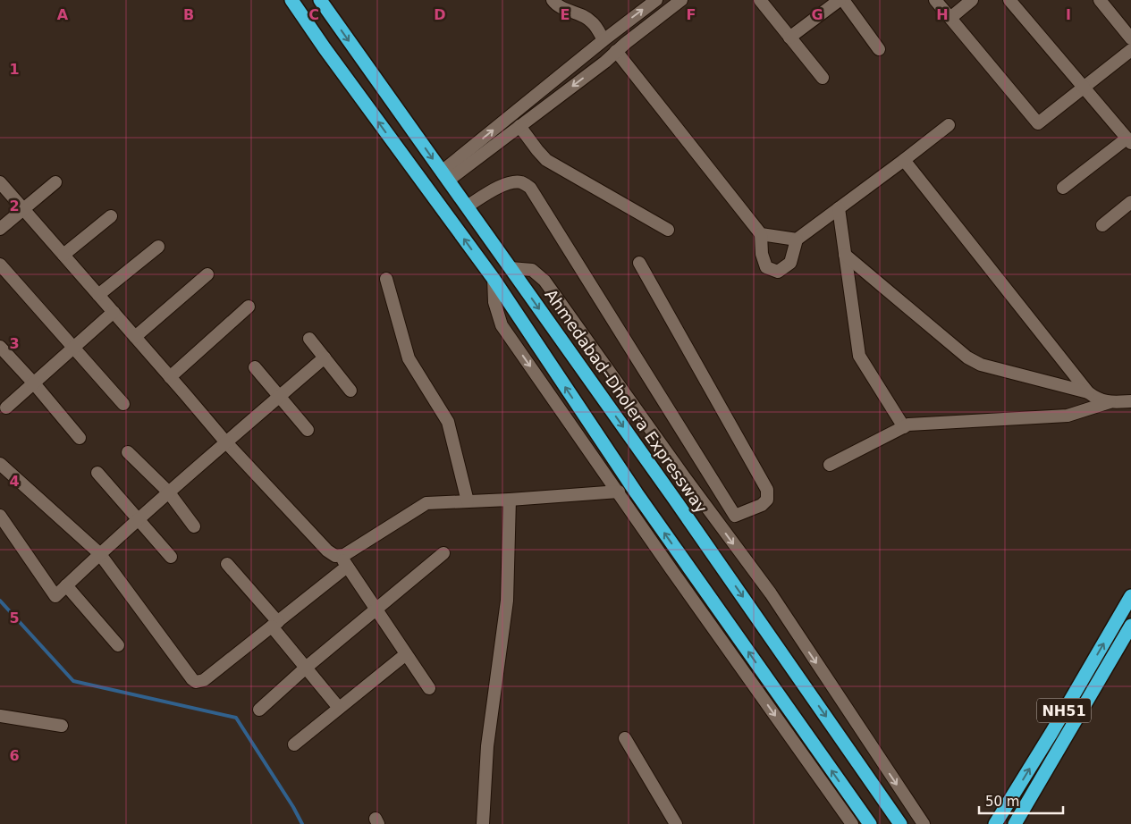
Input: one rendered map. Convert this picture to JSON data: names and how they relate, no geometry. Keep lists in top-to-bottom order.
{
  "streets": {
    "highway": ["Ahmedabad–Dholera Expressway", "NH51"]
  },
  "scale_bar": "50 m",
  "grid": {
    "columns": [
      "A",
      "B",
      "C",
      "D",
      "E",
      "F",
      "G",
      "H",
      "I"
    ],
    "rows": [
      "1",
      "2",
      "3",
      "4",
      "5",
      "6"
    ]
  }
}
